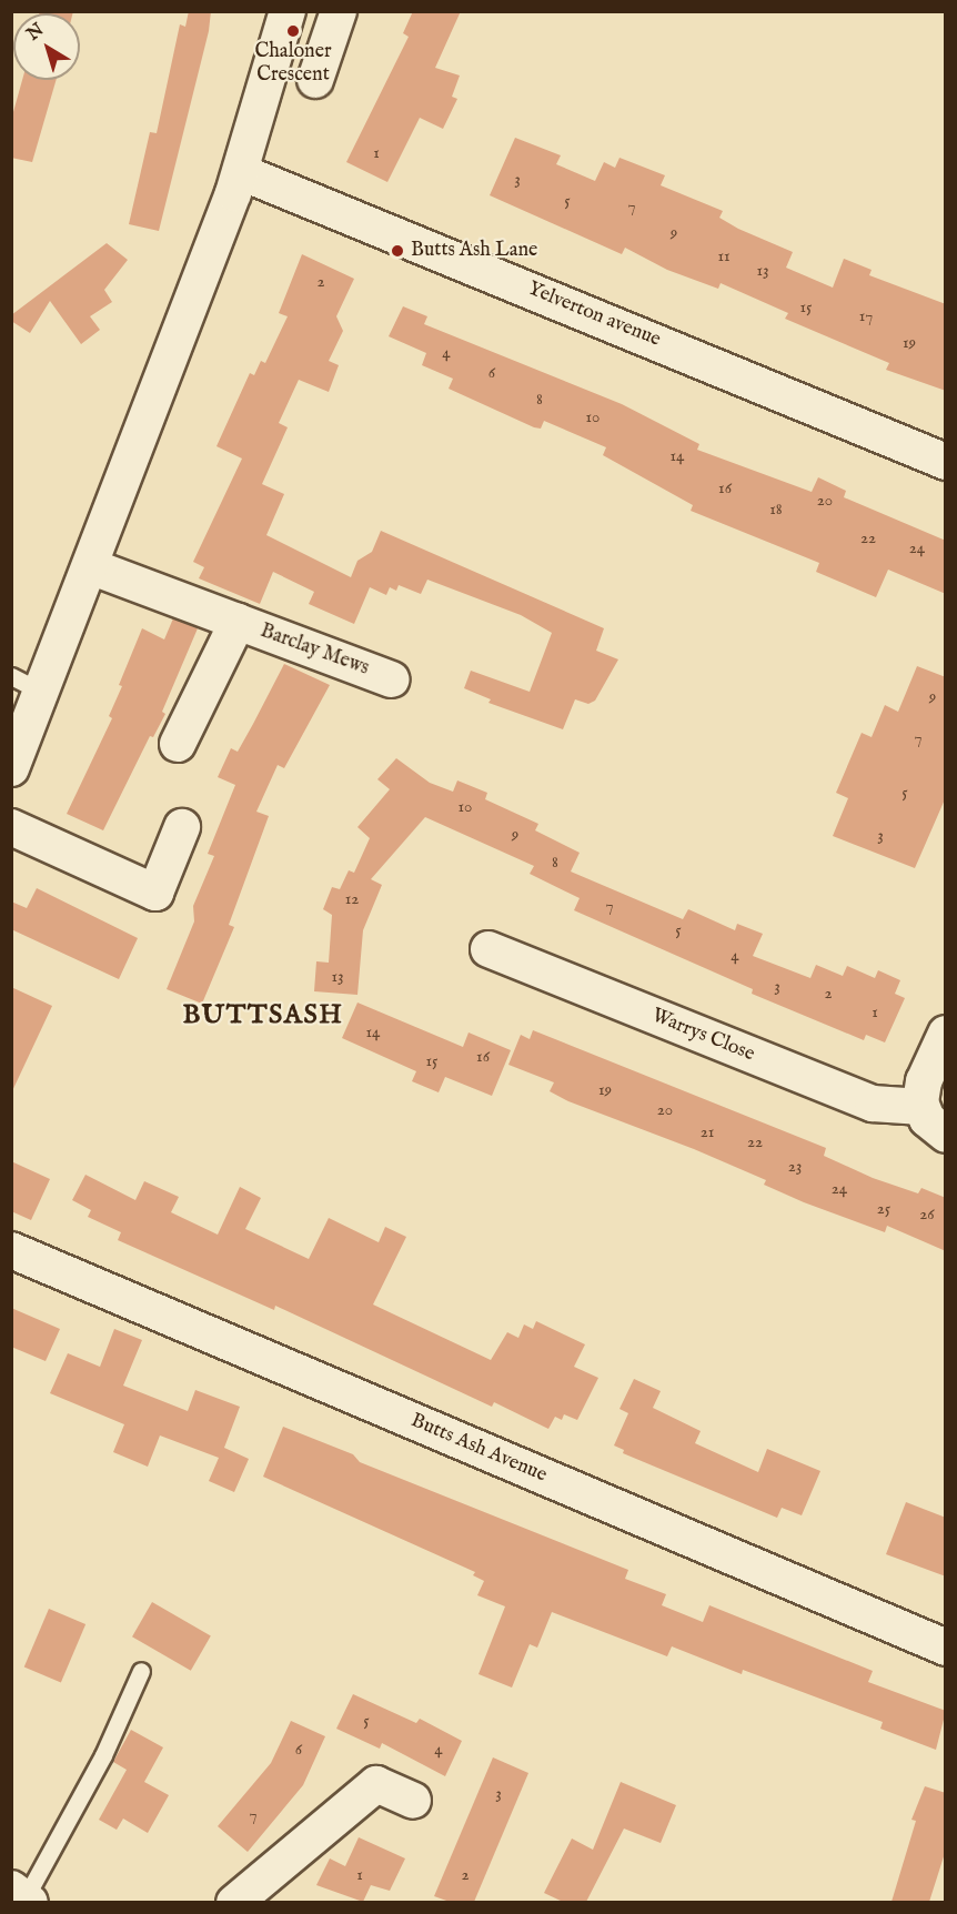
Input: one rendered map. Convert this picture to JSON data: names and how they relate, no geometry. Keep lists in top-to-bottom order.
{
  "streets": {
    "street": [
      "Yelverton avenue",
      "Barclay Mews",
      "Warrys Close",
      "Butts Ash Avenue"
    ]
  },
  "districts": ["BUTTSASH"],
  "places": ["Chaloner Crescent", "Butts Ash Lane"],
  "house_numbers": [
    "1",
    "3",
    "5",
    "7",
    "9",
    "11",
    "13",
    "2",
    "15",
    "17",
    "19",
    "4",
    "6",
    "8",
    "10",
    "14",
    "16",
    "20",
    "18",
    "22",
    "24",
    "9",
    "7",
    "5",
    "10",
    "9",
    "3",
    "8",
    "12",
    "7",
    "5",
    "4",
    "13",
    "3",
    "2",
    "1",
    "14",
    "16",
    "15",
    "19",
    "20",
    "21",
    "22",
    "23",
    "24",
    "25",
    "26",
    "5",
    "6",
    "4",
    "3",
    "7",
    "1",
    "2"
  ],
  "north": "top left"
}
